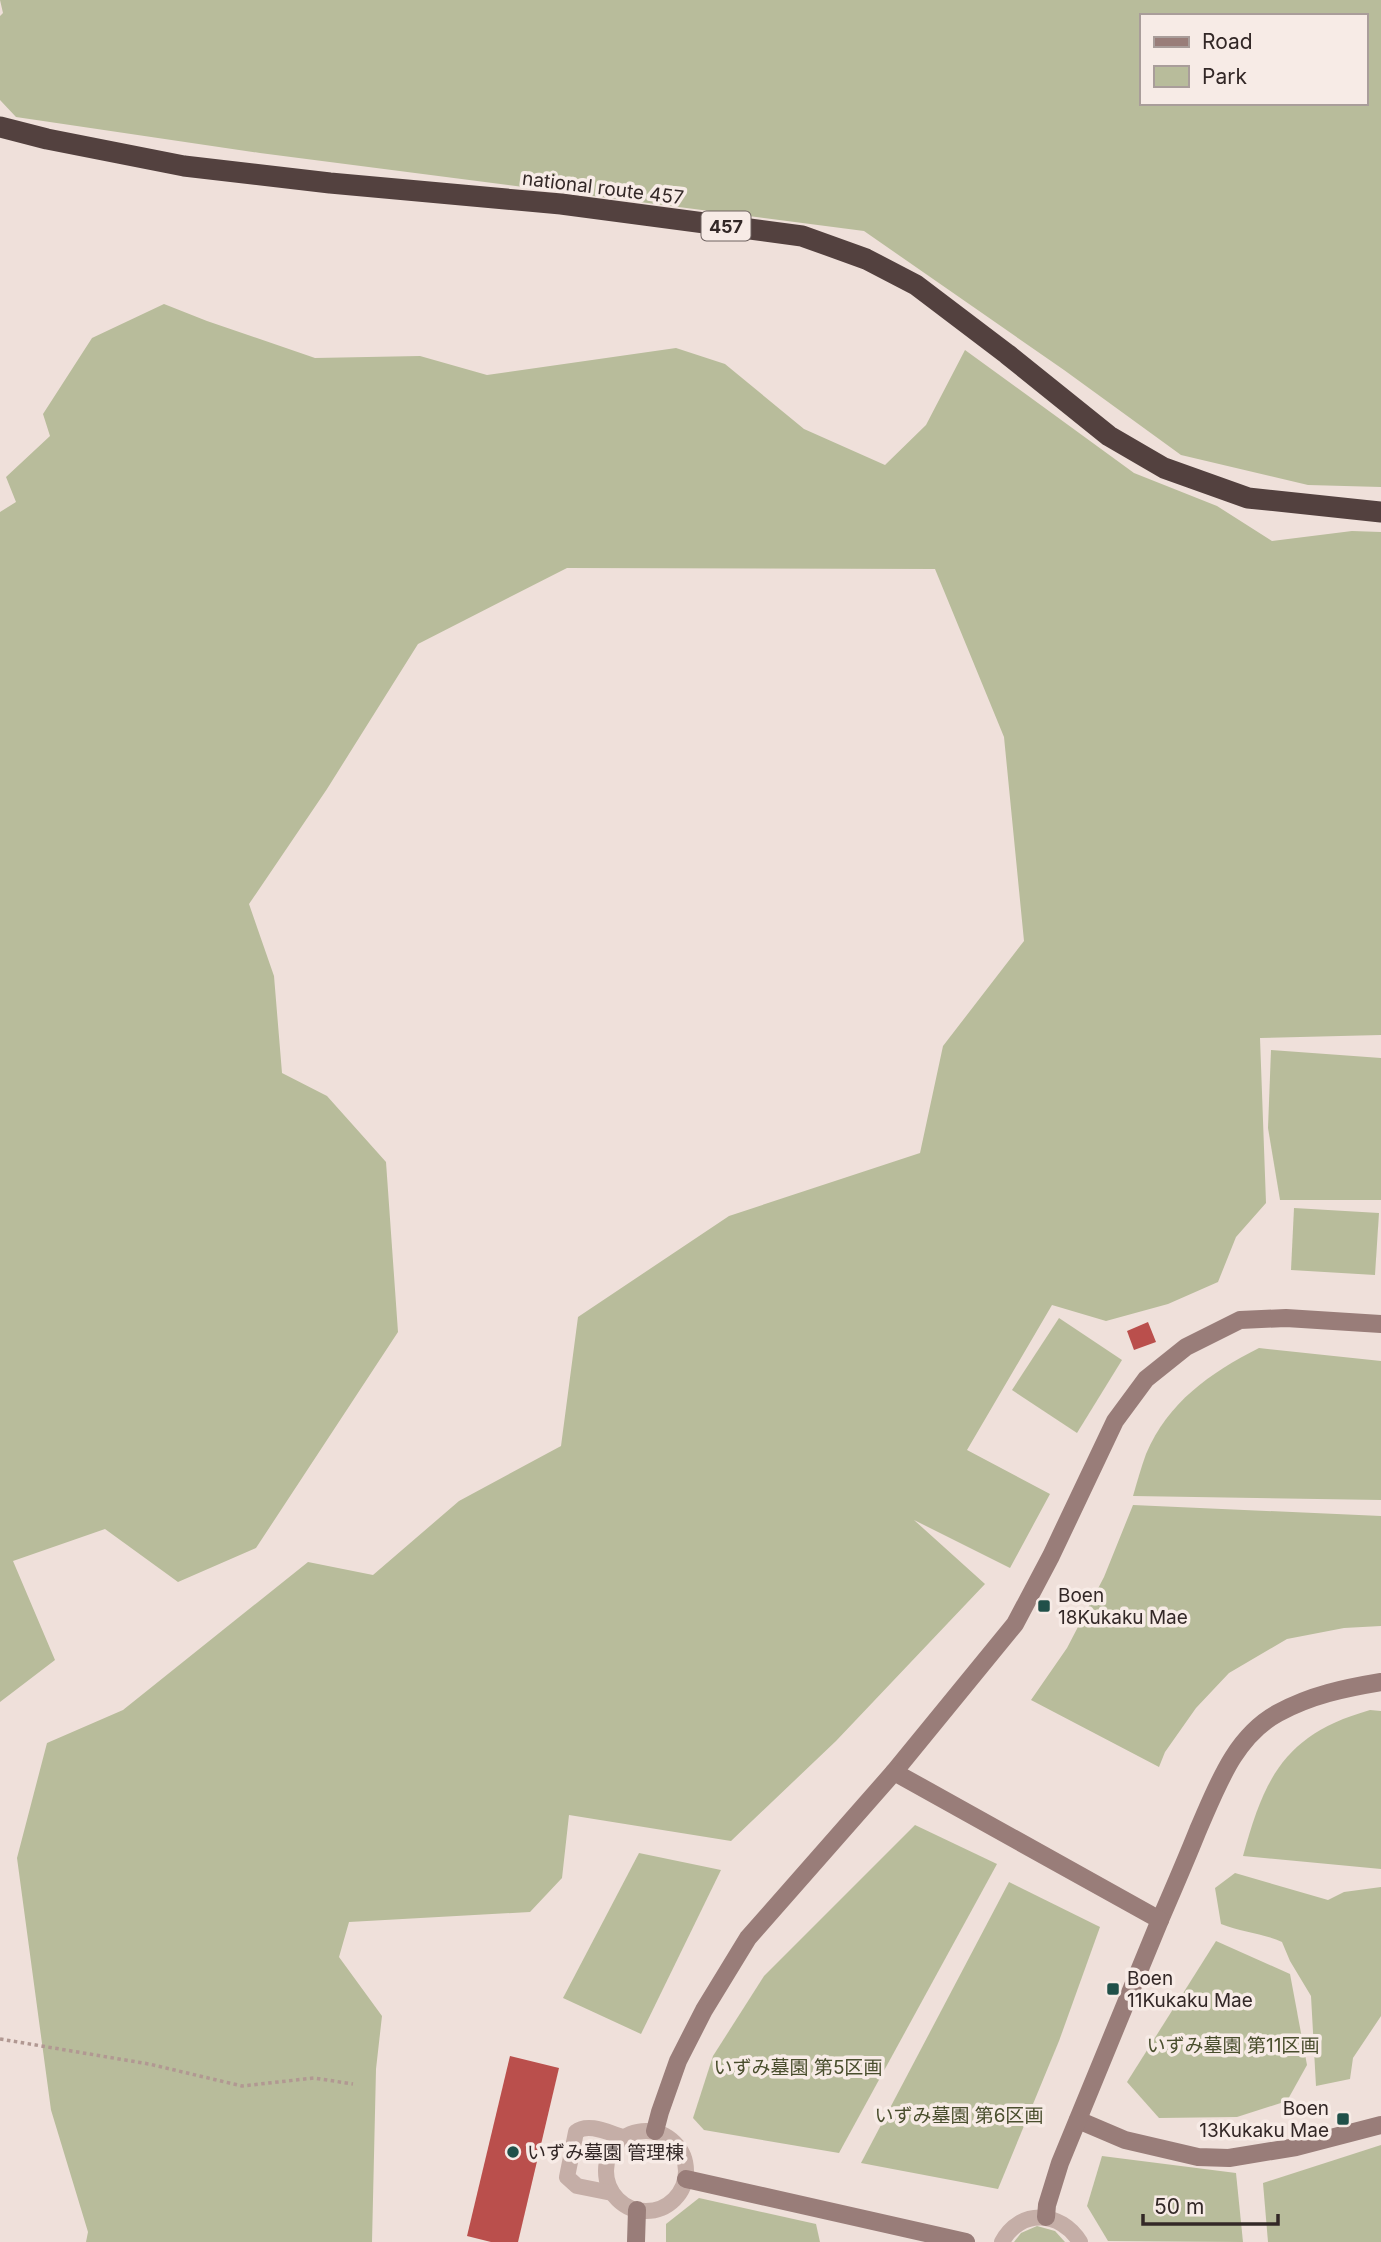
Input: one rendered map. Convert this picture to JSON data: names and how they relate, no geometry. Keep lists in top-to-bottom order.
{
  "streets": {
    "highway": ["national route 457", "457"]
  },
  "parks": ["いずみ墓園 第11区画", "いずみ墓園 第5区画", "いずみ墓園 第6区画"],
  "places": {
    "transit": ["Boen 18Kukaku Mae", "Boen 11Kukaku Mae", "Boen 13Kukaku Mae"],
    "other": ["いずみ墓園 管理棟"]
  },
  "legend": ["Road", "Park"],
  "scale_bar": "50 m"
}
